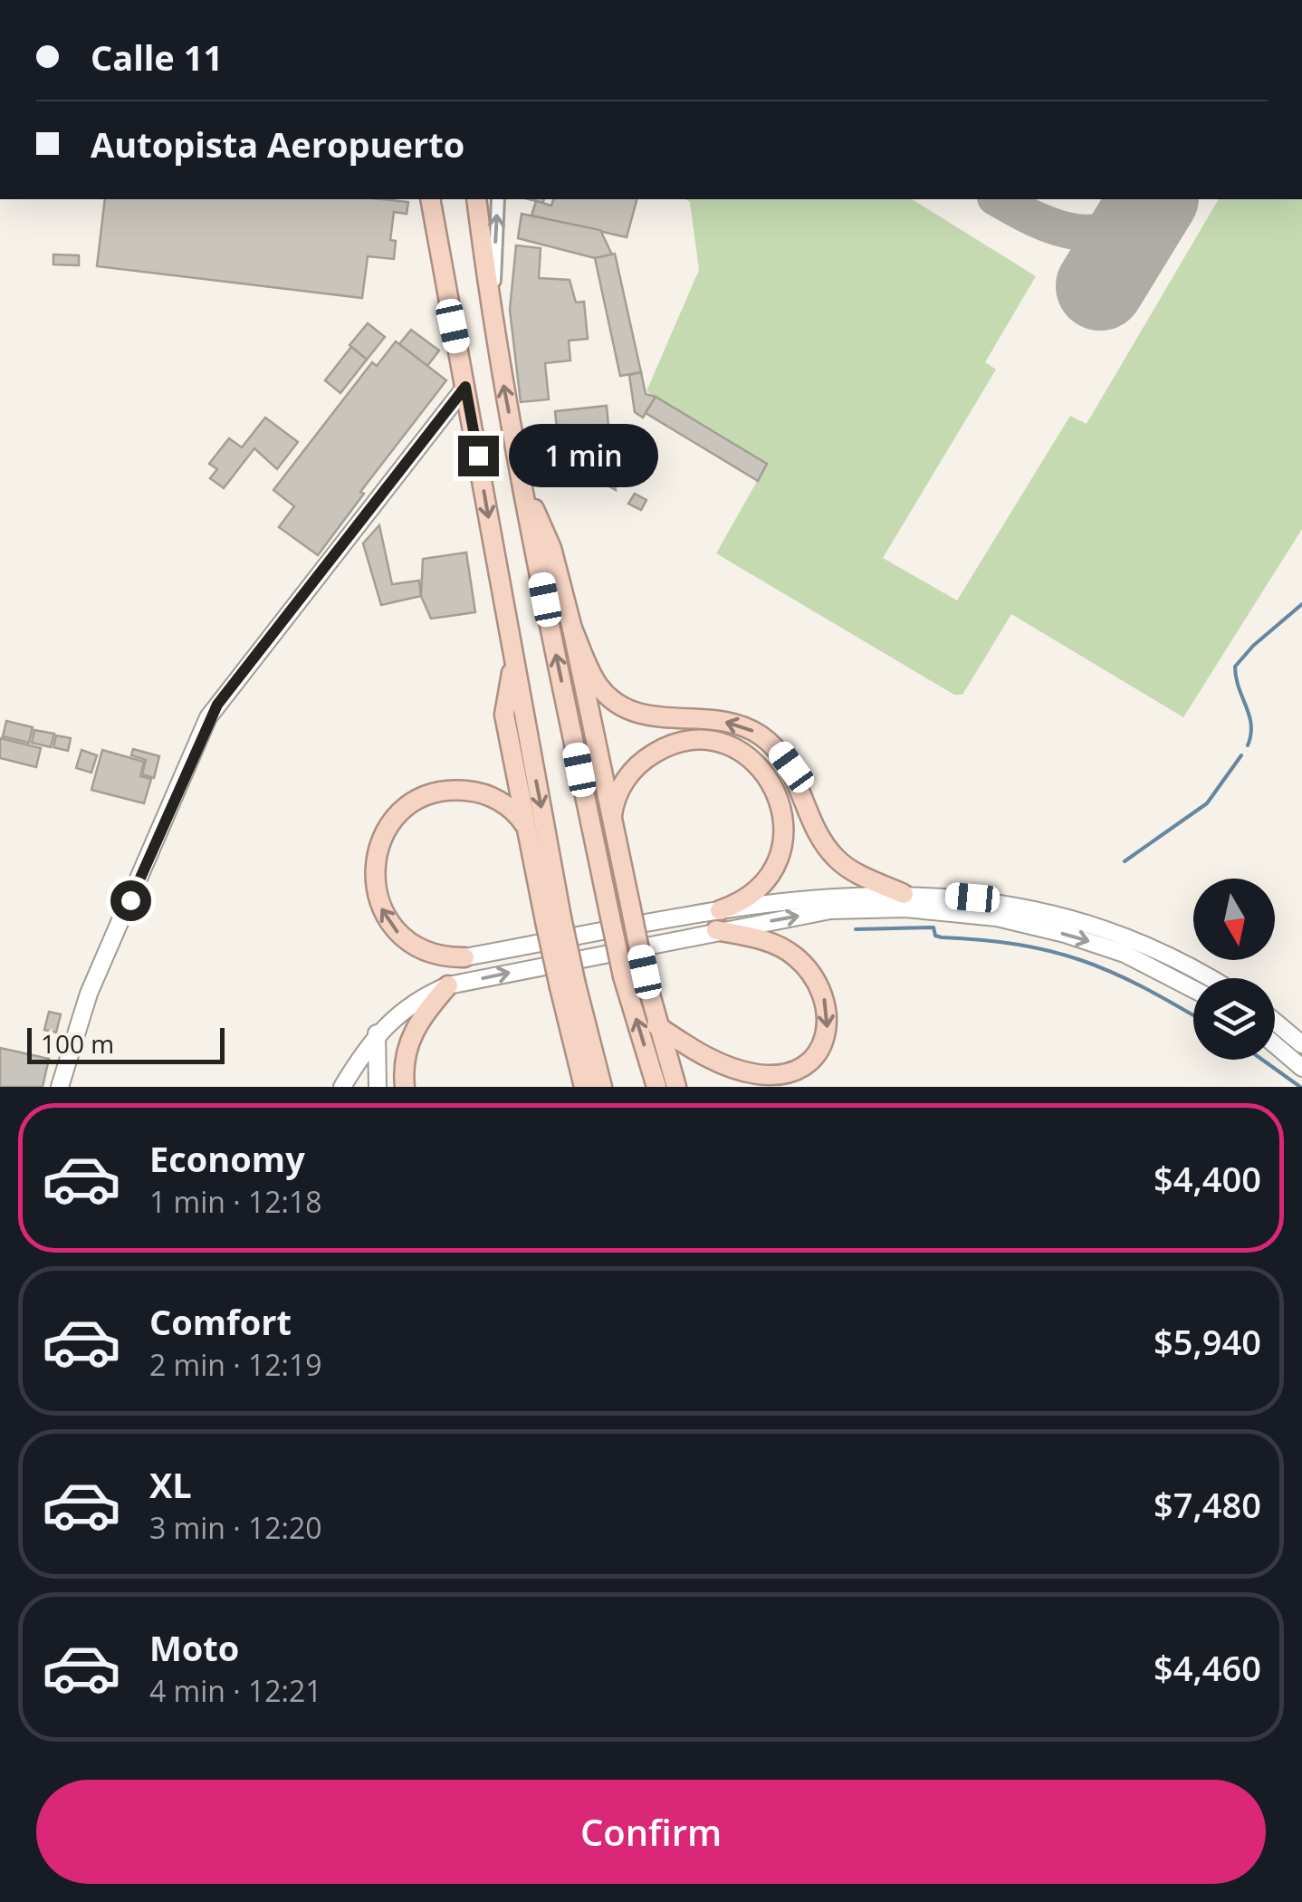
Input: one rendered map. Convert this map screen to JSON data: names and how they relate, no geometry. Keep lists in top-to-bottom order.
{
  "scale_bar": "100 m",
  "north": "bottom",
  "page": {
    "banner": ["Calle 11", "Autopista Aeropuerto"],
    "bubble": "1 min",
    "scale": "100 m",
    "list": [
      {
        "name": "Economy",
        "note": "1 min · 12:18",
        "value": "$4,400"
      },
      {
        "name": "Comfort",
        "note": "2 min · 12:19",
        "value": "$5,940"
      },
      {
        "name": "XL",
        "note": "3 min · 12:20",
        "value": "$7,480"
      },
      {
        "name": "Moto",
        "note": "4 min · 12:21",
        "value": "$4,460"
      }
    ],
    "buttons": "Confirm"
  }
}
